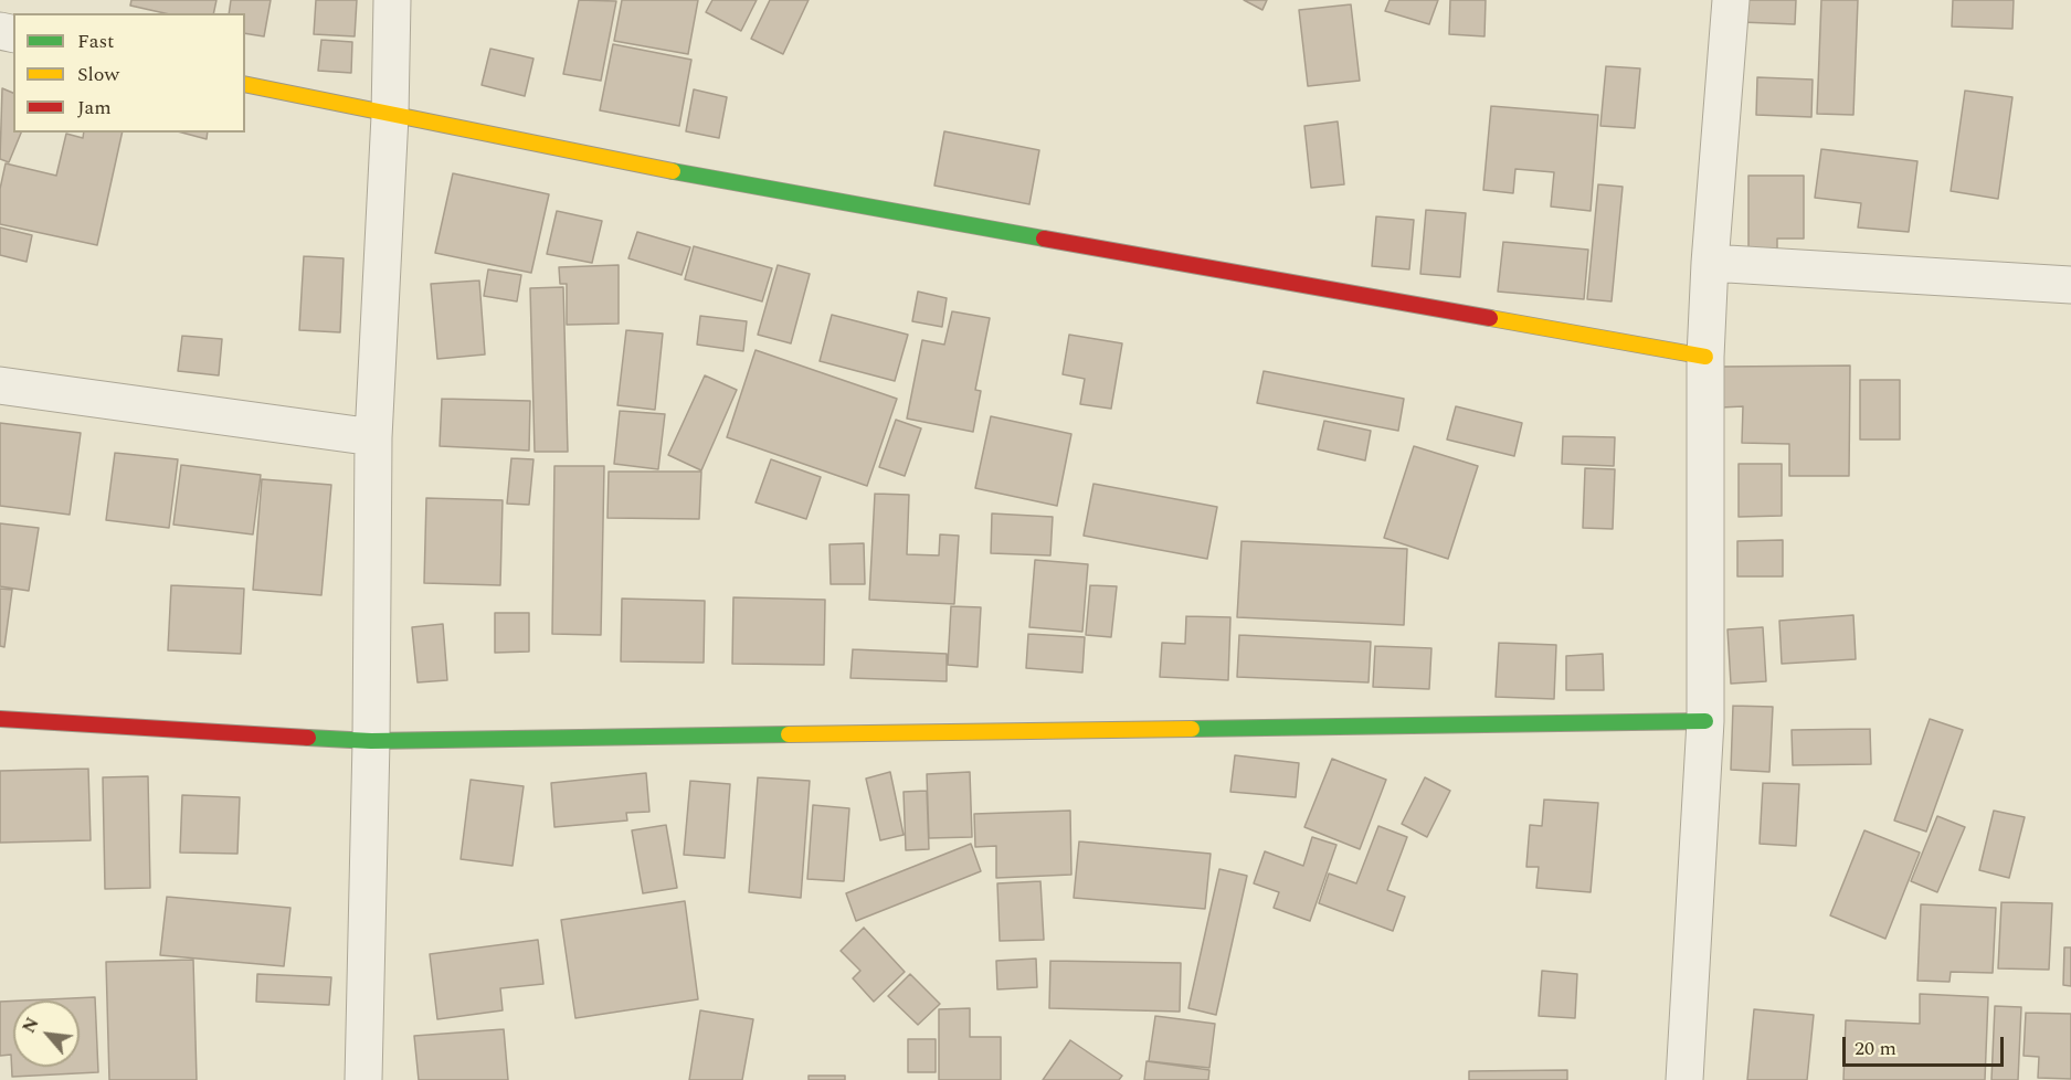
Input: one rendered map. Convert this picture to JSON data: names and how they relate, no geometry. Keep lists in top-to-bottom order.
{
  "legend": ["Fast", "Slow", "Jam"],
  "scale_bar": "20 m",
  "north": "top left"
}
